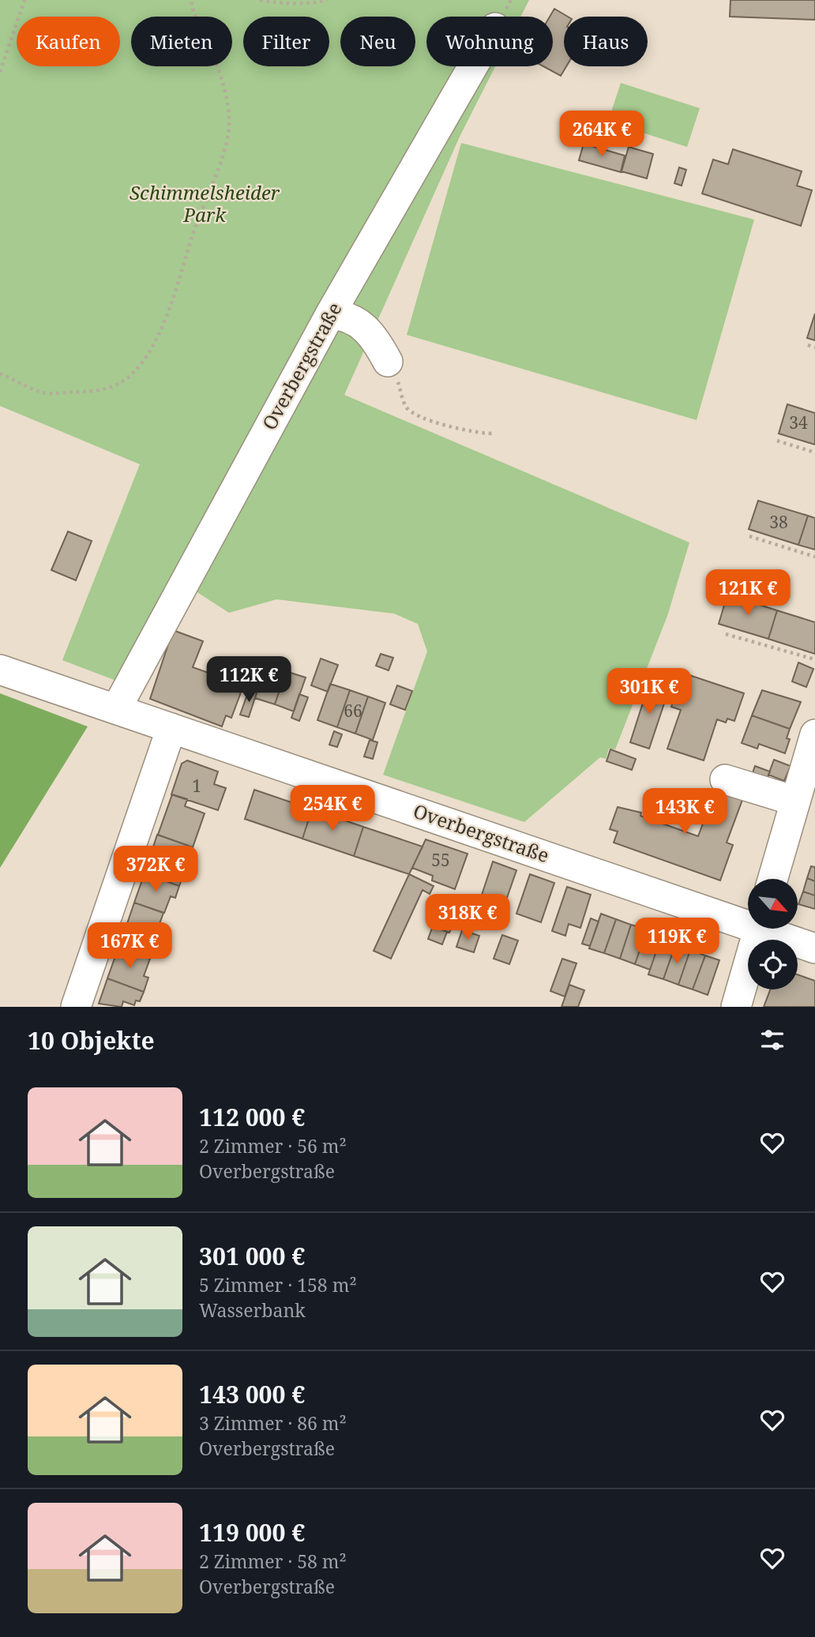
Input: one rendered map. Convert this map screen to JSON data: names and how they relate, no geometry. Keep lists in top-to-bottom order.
{
  "streets": {
    "street": ["Overbergstraße"]
  },
  "parks": ["Schimmelsheider Park"],
  "house_numbers": [
    "34",
    "38",
    "66",
    "1",
    "55"
  ],
  "north": "bottom right",
  "page": {
    "chip": [
      "Kaufen",
      "Mieten",
      "Filter",
      "Neu",
      "Wohnung",
      "Haus"
    ],
    "price": [
      "264K €",
      "121K €",
      "112K €",
      "301K €",
      "254K €",
      "143K €",
      "372K €",
      "318K €",
      "119K €",
      "167K €"
    ],
    "heading": "10 Objekte",
    "list": [
      {
        "name": "112 000 €",
        "note": "2 Zimmer · 56 m² · Overbergstraße"
      },
      {
        "name": "301 000 €",
        "note": "5 Zimmer · 158 m² · Wasserbank"
      },
      {
        "name": "143 000 €",
        "note": "3 Zimmer · 86 m² · Overbergstraße"
      },
      {
        "name": "119 000 €",
        "note": "2 Zimmer · 58 m² · Overbergstraße"
      }
    ]
  }
}
